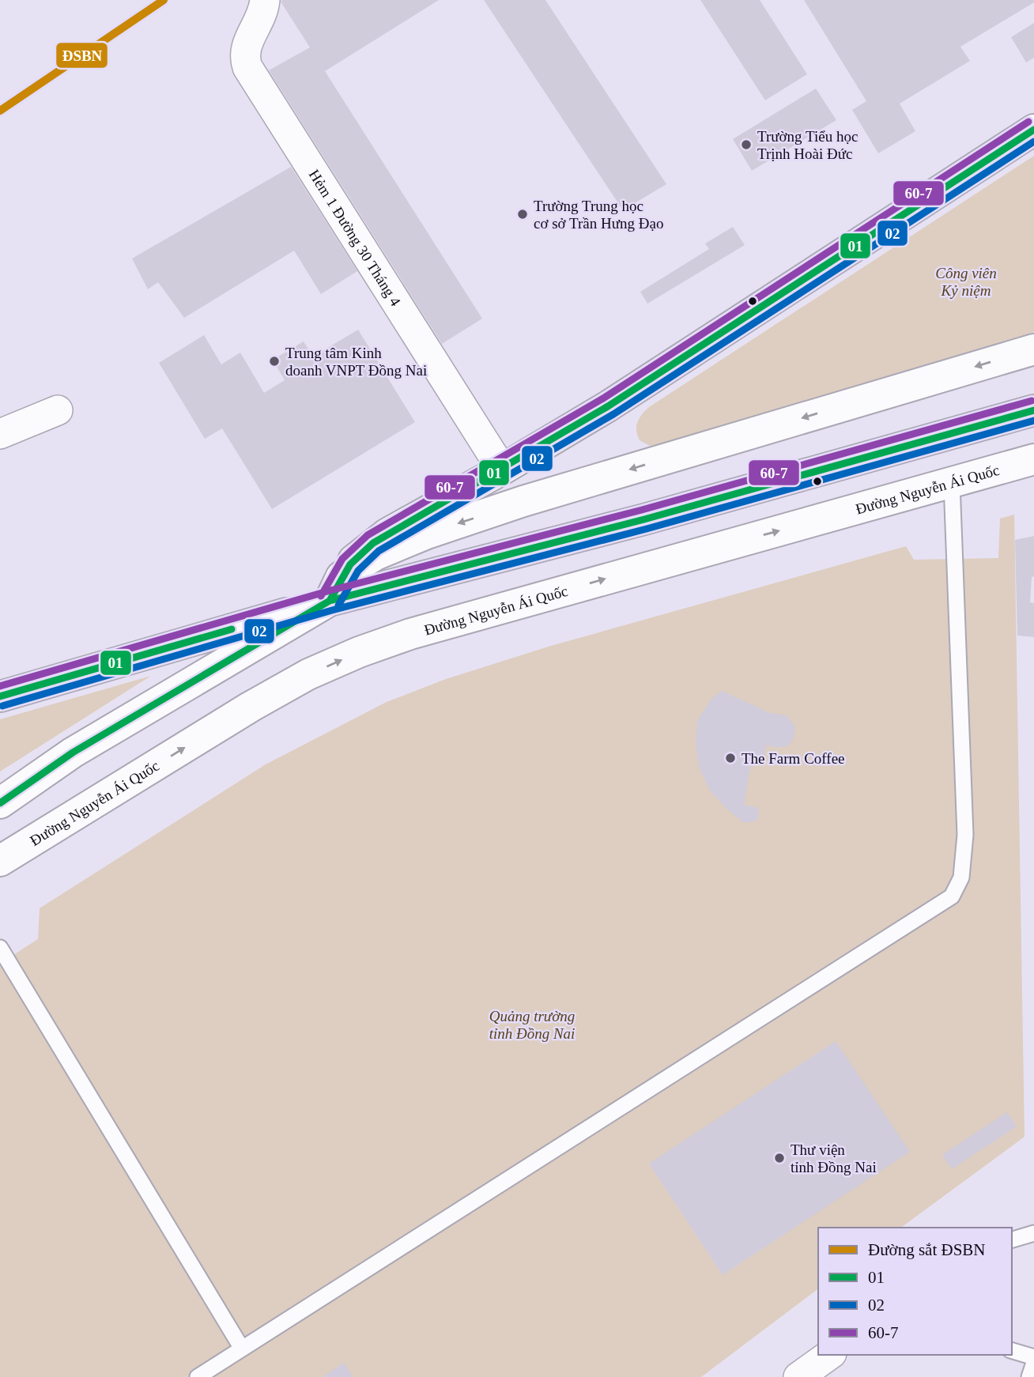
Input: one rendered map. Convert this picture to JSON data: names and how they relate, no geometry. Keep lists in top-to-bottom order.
{
  "streets": {
    "main road": ["Đường Nguyễn Ái Quốc"],
    "street": ["Hẻm 1 Đường 30 Tháng 4"]
  },
  "parks": ["Công viên Kỷ niệm", "Quảng trường tỉnh Đồng Nai"],
  "places": [
    "Trường Tiểu học Trịnh Hoài Đức",
    "Trường Trung học cơ sở Trần Hưng Đạo",
    "Trung tâm Kinh doanh VNPT Đồng Nai",
    "The Farm Coffee",
    "Thư viện tỉnh Đồng Nai"
  ],
  "lines": [
    "rail line ĐSBN",
    "transit line 60-7",
    "transit line 01",
    "transit line 02"
  ],
  "legend": [
    "Đường sắt ĐSBN",
    "01",
    "02",
    "60-7"
  ]
}
